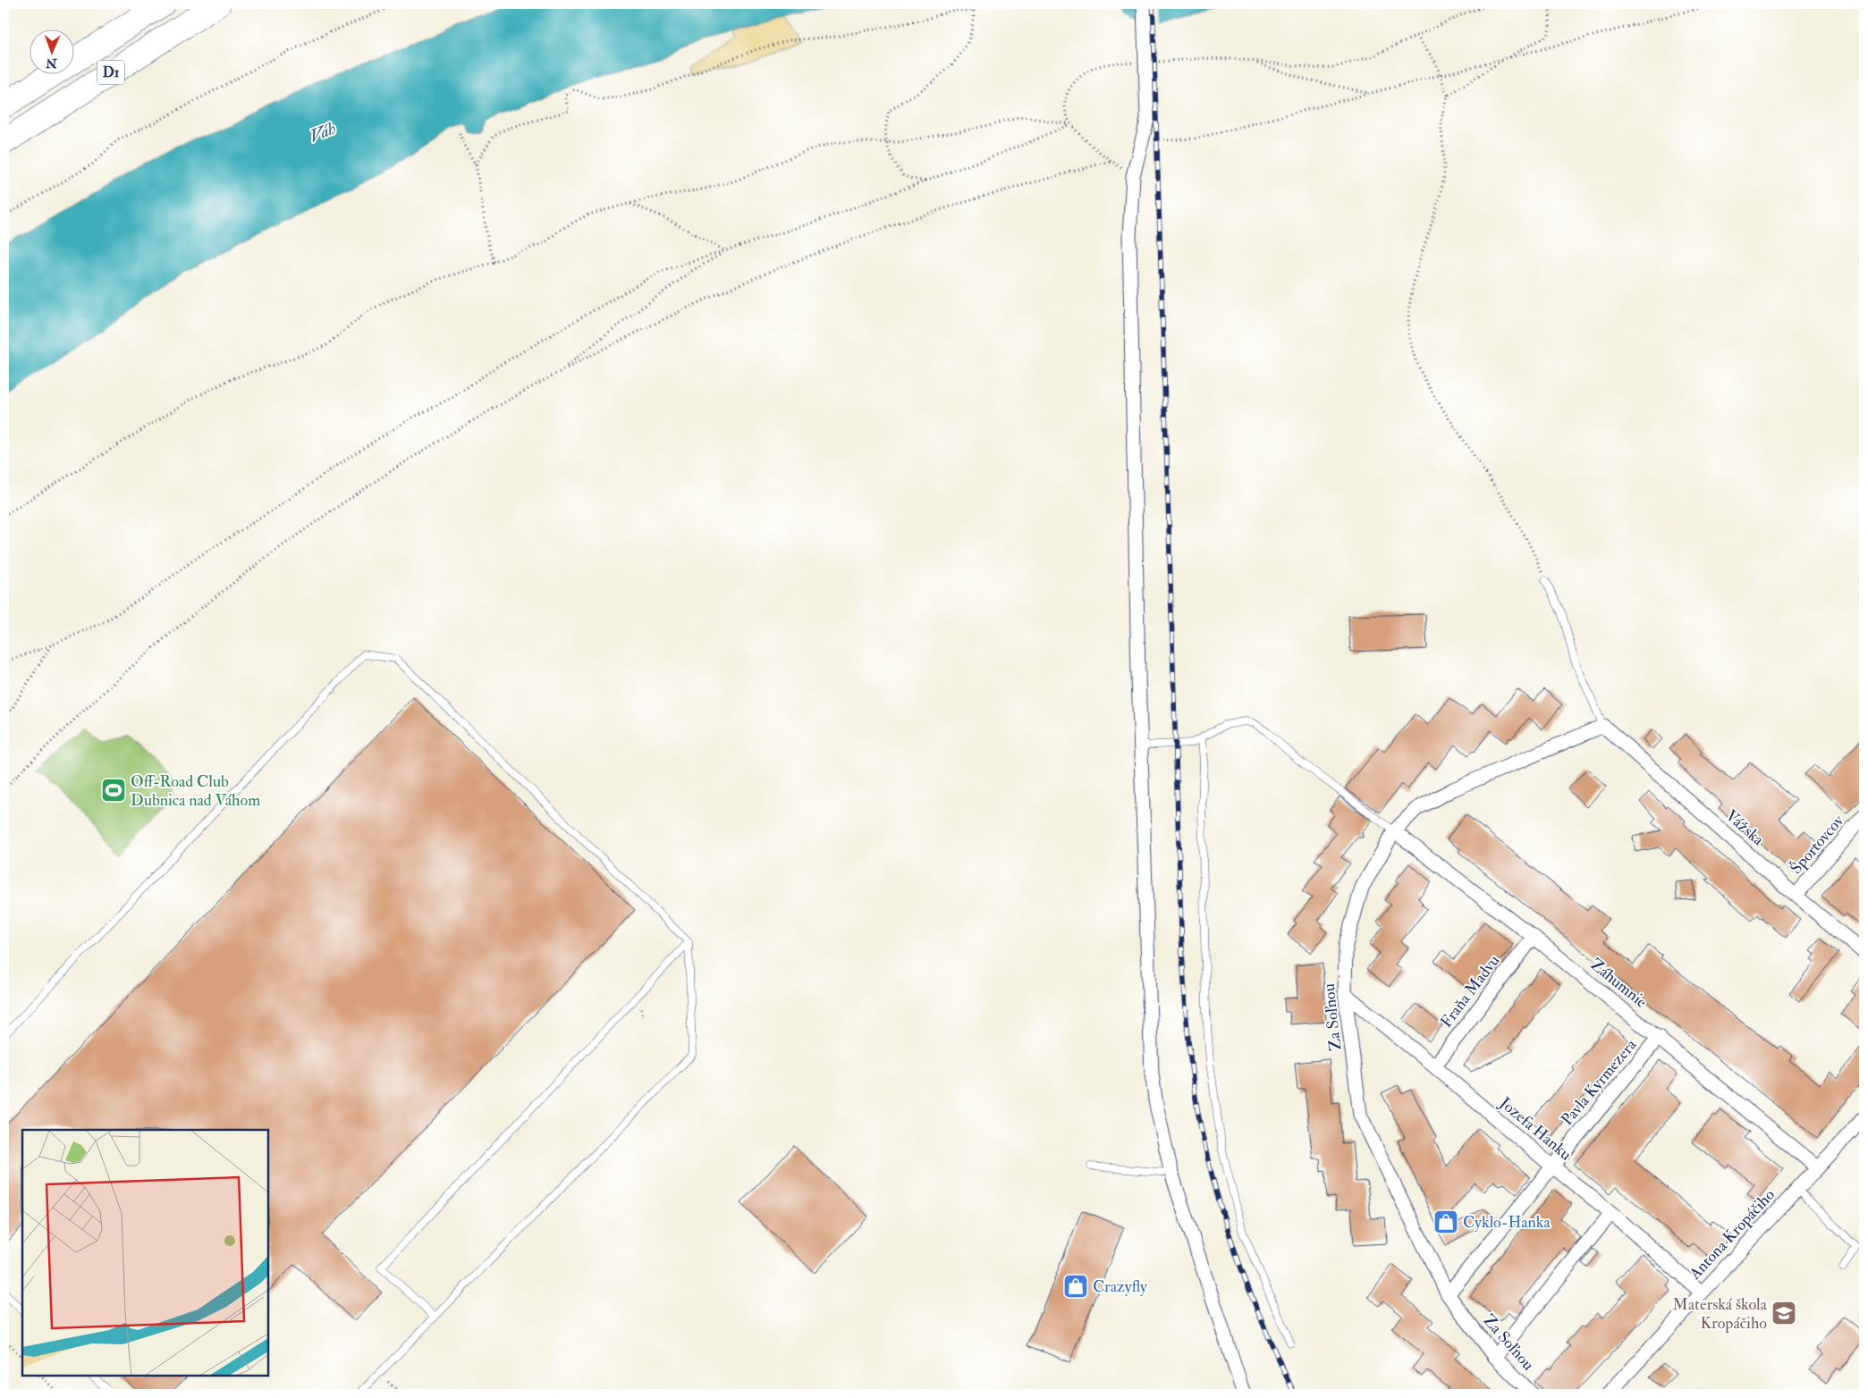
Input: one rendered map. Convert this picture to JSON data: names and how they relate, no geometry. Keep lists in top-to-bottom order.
{
  "streets": {
    "highway": ["D1"],
    "street": [
      "Vážska",
      "Športovcov",
      "Záhumnie",
      "Fraňa Madvu",
      "Za Soľnou",
      "Pavla Kyrmezera",
      "Jozefa Hanku",
      "Antona Kropáčiho"
    ]
  },
  "crossings": [
    ["Vážska", "Športovcov"],
    ["Vážska", "Za Soľnou"],
    ["Záhumnie", "Fraňa Madvu"],
    ["Záhumnie", "Za Soľnou"],
    ["Záhumnie", "Pavla Kyrmezera"],
    ["Záhumnie", "Antona Kropáčiho"],
    ["Fraňa Madvu", "Jozefa Hanku"],
    ["Za Soľnou", "Pavla Kyrmezera"],
    ["Za Soľnou", "Jozefa Hanku"],
    ["Pavla Kyrmezera", "Jozefa Hanku"],
    ["Jozefa Hanku", "Antona Kropáčiho"]
  ],
  "water": ["Váh"],
  "places": {
    "sports": ["Off-Road Club Dubnica nad Váhom"],
    "shop": ["Cyklo-Hanka", "Crazyfly"],
    "school or university": ["Materská škola Kropáčiho"]
  },
  "north": "bottom"
}
